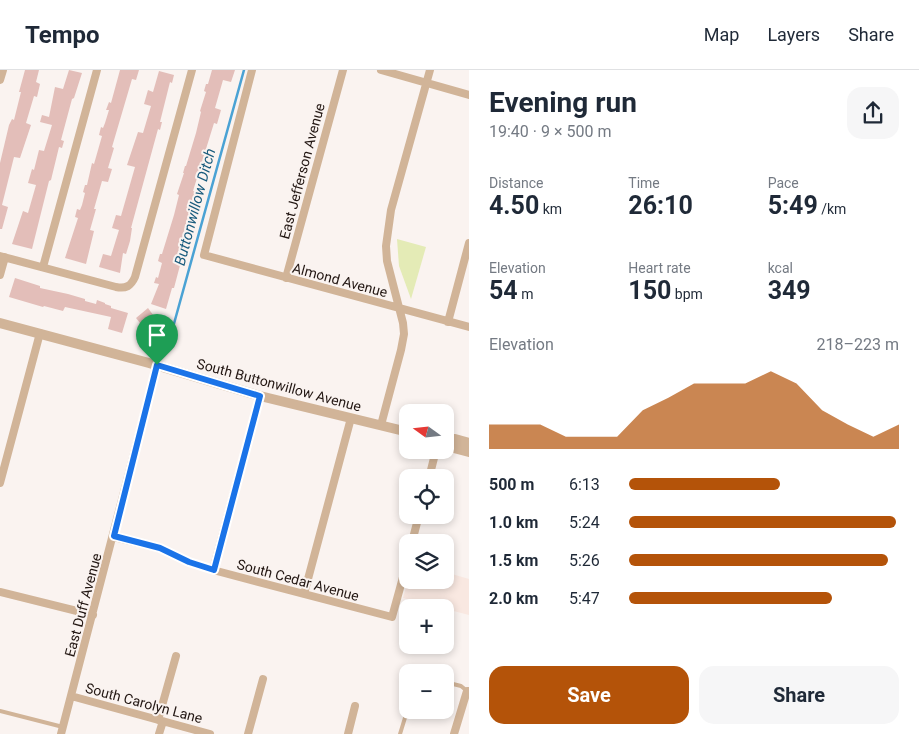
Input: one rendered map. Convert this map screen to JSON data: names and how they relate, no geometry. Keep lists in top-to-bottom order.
{
  "streets": {
    "street": [
      "East Jefferson Avenue",
      "Almond Avenue",
      "South Buttonwillow Avenue",
      "South Cedar Avenue",
      "East Duff Avenue",
      "South Carolyn Lane"
    ]
  },
  "crossings": [
    ["East Jefferson Avenue", "Almond Avenue"],
    ["South Buttonwillow Avenue", "East Duff Avenue"],
    ["South Cedar Avenue", "East Duff Avenue"],
    ["East Duff Avenue", "South Carolyn Lane"]
  ],
  "water": ["Buttonwillow Ditch"],
  "north": "left",
  "page": {
    "header": "Tempo",
    "nav": ["Map", "Layers", "Share"],
    "heading": ["Evening run", "19:40 · 9 × 500 m"],
    "stats": [
      ["Distance", "4.50 km"],
      ["Time", "26:10"],
      ["Pace", "5:49 /km"],
      ["Elevation", "54 m"],
      ["Heart rate", "150 bpm"],
      ["kcal", "349"]
    ],
    "chart": ["Elevation", "218–223 m"],
    "map_buttons": ["+", "−"],
    "list": [
      {
        "name": "500 m",
        "note": "6:13"
      },
      {
        "name": "1.0 km",
        "note": "5:24"
      },
      {
        "name": "1.5 km",
        "note": "5:26"
      },
      {
        "name": "2.0 km",
        "note": "5:47"
      }
    ],
    "buttons": ["Save", "Share"]
  }
}
